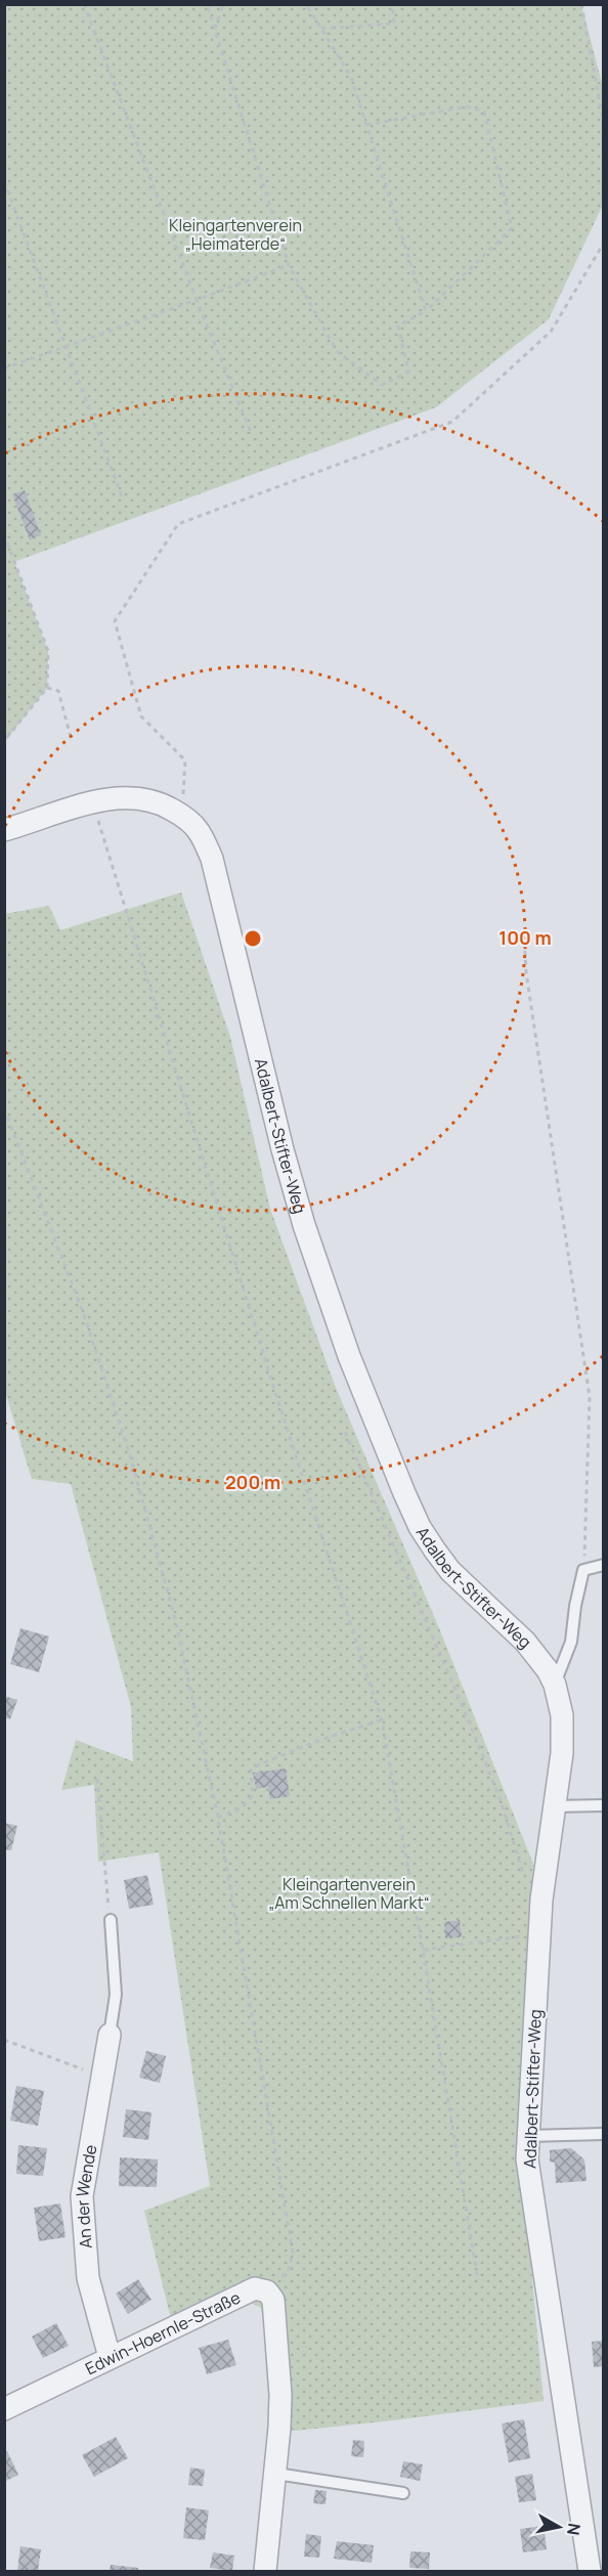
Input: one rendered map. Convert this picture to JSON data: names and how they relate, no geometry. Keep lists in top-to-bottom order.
{
  "streets": {
    "street": ["Adalbert-Stifter-Weg", "An der Wende", "Edwin-Hoernle-Straße"]
  },
  "crossings": [
    ["An der Wende", "Edwin-Hoernle-Straße"]
  ],
  "parks": ["Kleingartenverein „Heimaterde“", "Kleingartenverein „Am Schnellen Markt“"],
  "north": "right",
  "rings": ["100 m", "200 m"]
}
